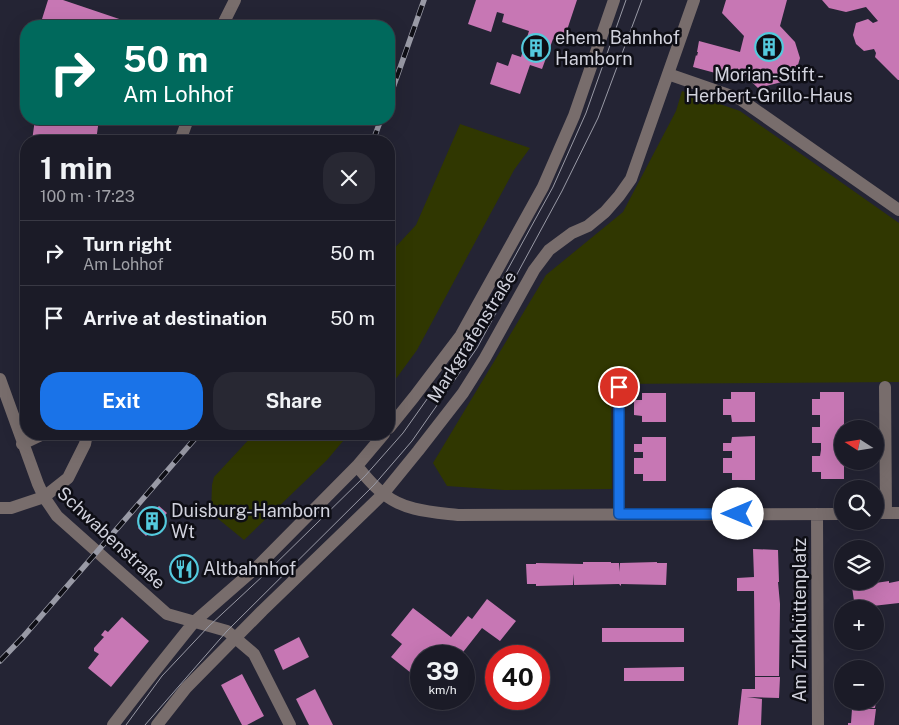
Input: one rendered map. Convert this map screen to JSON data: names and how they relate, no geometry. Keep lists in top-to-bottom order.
{
  "streets": {
    "street": ["Markgrafenstraße", "Schwabenstraße", "Am Zinkhüttenplatz"]
  },
  "crossings": [
    ["Markgrafenstraße", "Schwabenstraße"]
  ],
  "places": {
    "building": ["Morian-Stift - Herbert-Grillo-Haus", "ehem. Bahnhof Hamborn", "Duisburg-Hamborn Wt"],
    "restaurant": ["Altbahnhof"]
  },
  "north": "left",
  "page": {
    "turn": ["50 m", "Am Lohhof"],
    "heading": ["1 min", "100 m · 17:23"],
    "list": [
      {
        "name": "Turn right",
        "note": "Am Lohhof",
        "value": "50 m"
      },
      {
        "name": "Arrive at destination",
        "value": "50 m"
      }
    ],
    "buttons": ["Exit", "Share"],
    "map_buttons": ["+", "−"],
    "speed": "39 km/h",
    "limit": "40"
  }
}
